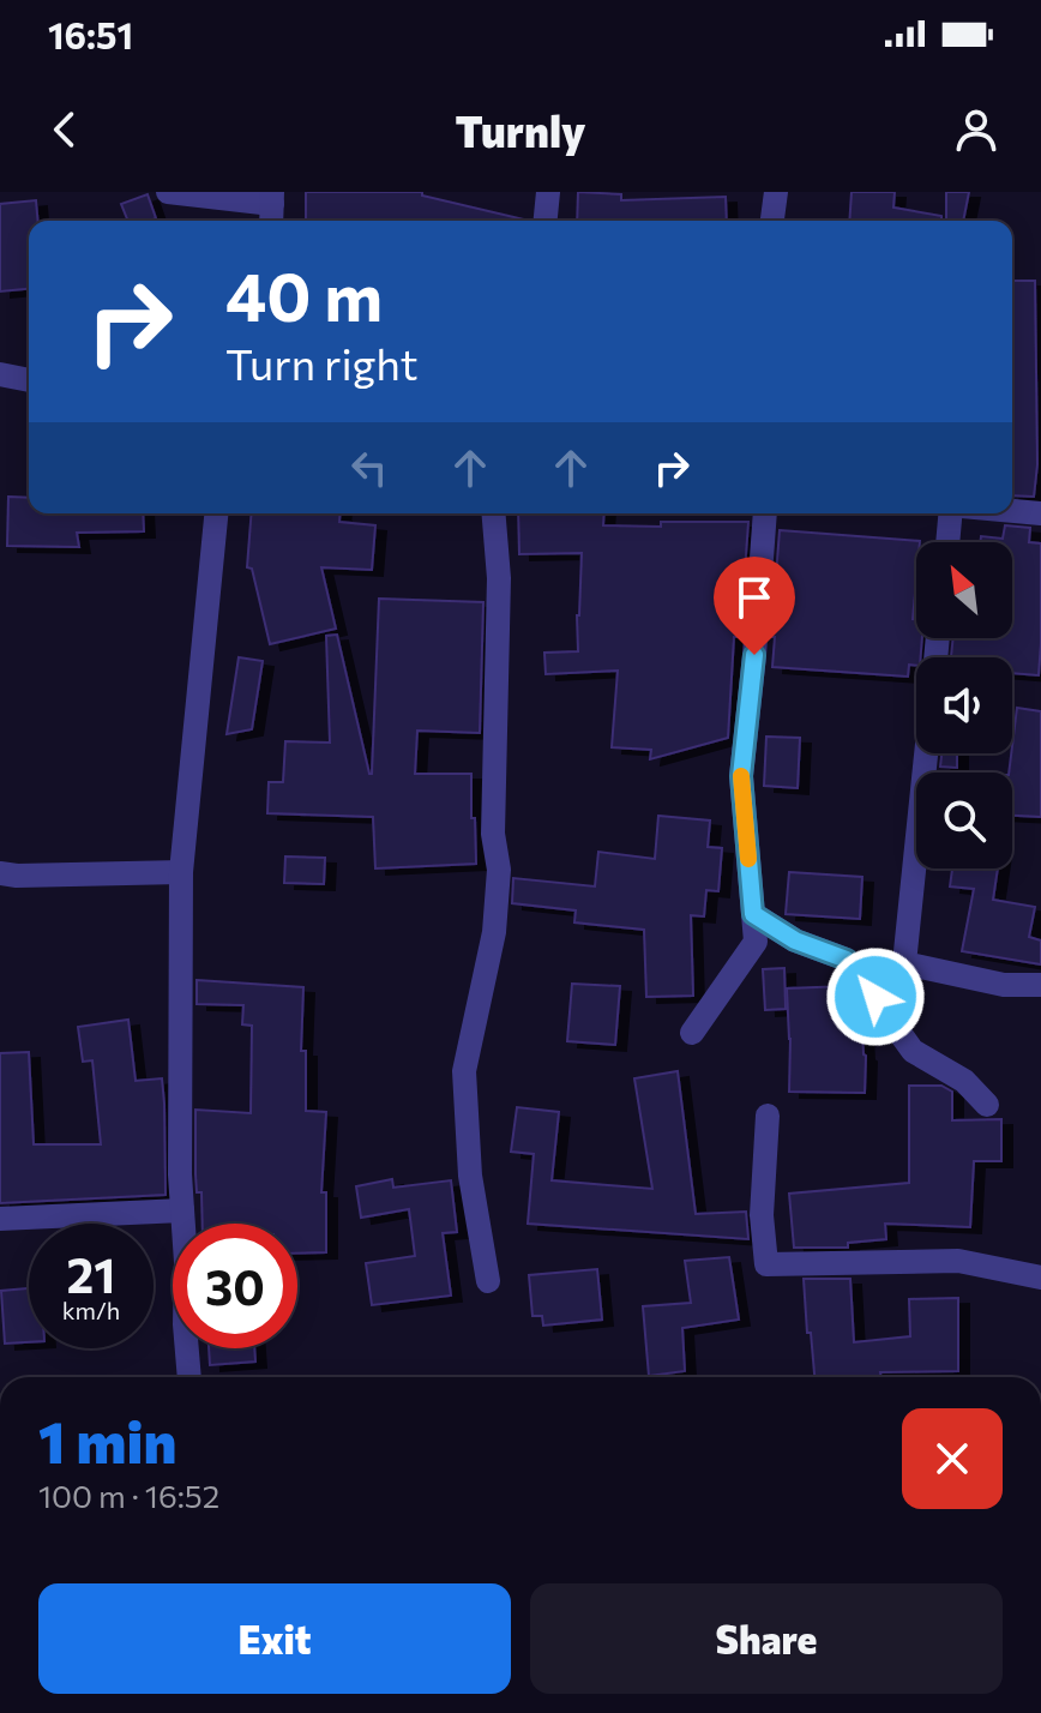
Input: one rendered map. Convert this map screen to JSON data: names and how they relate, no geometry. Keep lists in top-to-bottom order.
{
  "north": "top left",
  "page": {
    "status": "16:51",
    "header": "Turnly",
    "turn": ["40 m", "Turn right"],
    "speed": "21 km/h",
    "limit": "30",
    "heading": ["1 min", "100 m · 16:52"],
    "buttons": ["Exit", "Share"]
  }
}
